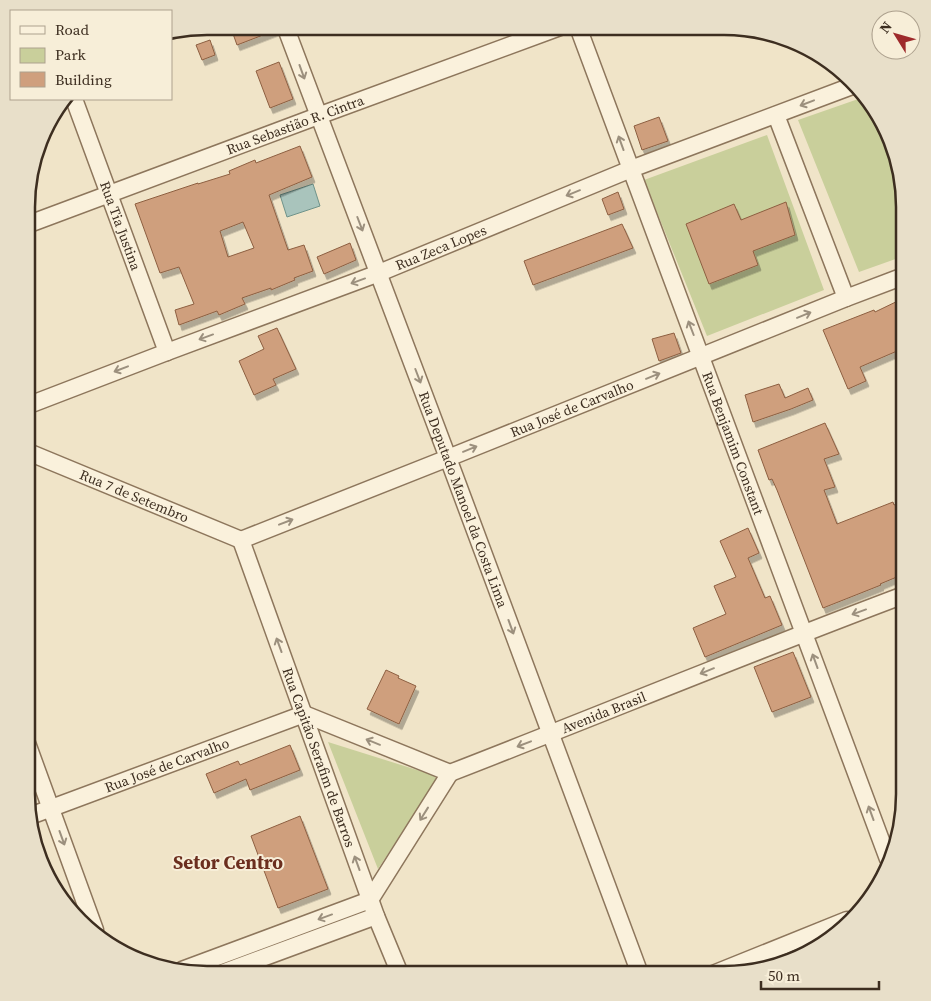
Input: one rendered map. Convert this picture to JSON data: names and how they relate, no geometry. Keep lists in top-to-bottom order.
{
  "streets": {
    "street": [
      "Rua Sebastião R. Cintra",
      "Rua Tia Justina",
      "Rua Zeca Lopes",
      "Rua José de Carvalho",
      "Rua Benjamim Constant",
      "Rua 7 de Setembro",
      "Rua Deputado Manoel da Costa Lima",
      "Avenida Brasil",
      "Rua Capitão Serafim de Barros"
    ]
  },
  "crossings": [
    ["Rua Sebastião R. Cintra", "Rua Tia Justina"],
    ["Rua Sebastião R. Cintra", "Rua Deputado Manoel da Costa Lima"],
    ["Rua Tia Justina", "Rua Zeca Lopes"],
    ["Rua Zeca Lopes", "Rua Benjamim Constant"],
    ["Rua Zeca Lopes", "Rua Deputado Manoel da Costa Lima"],
    ["Rua José de Carvalho", "Rua Benjamim Constant"],
    ["Rua José de Carvalho", "Rua 7 de Setembro"],
    ["Rua José de Carvalho", "Rua Deputado Manoel da Costa Lima"],
    ["Rua José de Carvalho", "Rua Capitão Serafim de Barros"],
    ["Rua Benjamim Constant", "Avenida Brasil"],
    ["Rua 7 de Setembro", "Rua Capitão Serafim de Barros"],
    ["Rua Deputado Manoel da Costa Lima", "Avenida Brasil"]
  ],
  "one_way": [
    "Rua Zeca Lopes",
    "Rua José de Carvalho",
    "Rua Benjamim Constant",
    "Rua Deputado Manoel da Costa Lima",
    "Avenida Brasil",
    "Rua Capitão Serafim de Barros"
  ],
  "districts": ["Setor Centro"],
  "legend": ["Road", "Park", "Building"],
  "scale_bar": "50 m",
  "north": "top left"
}
